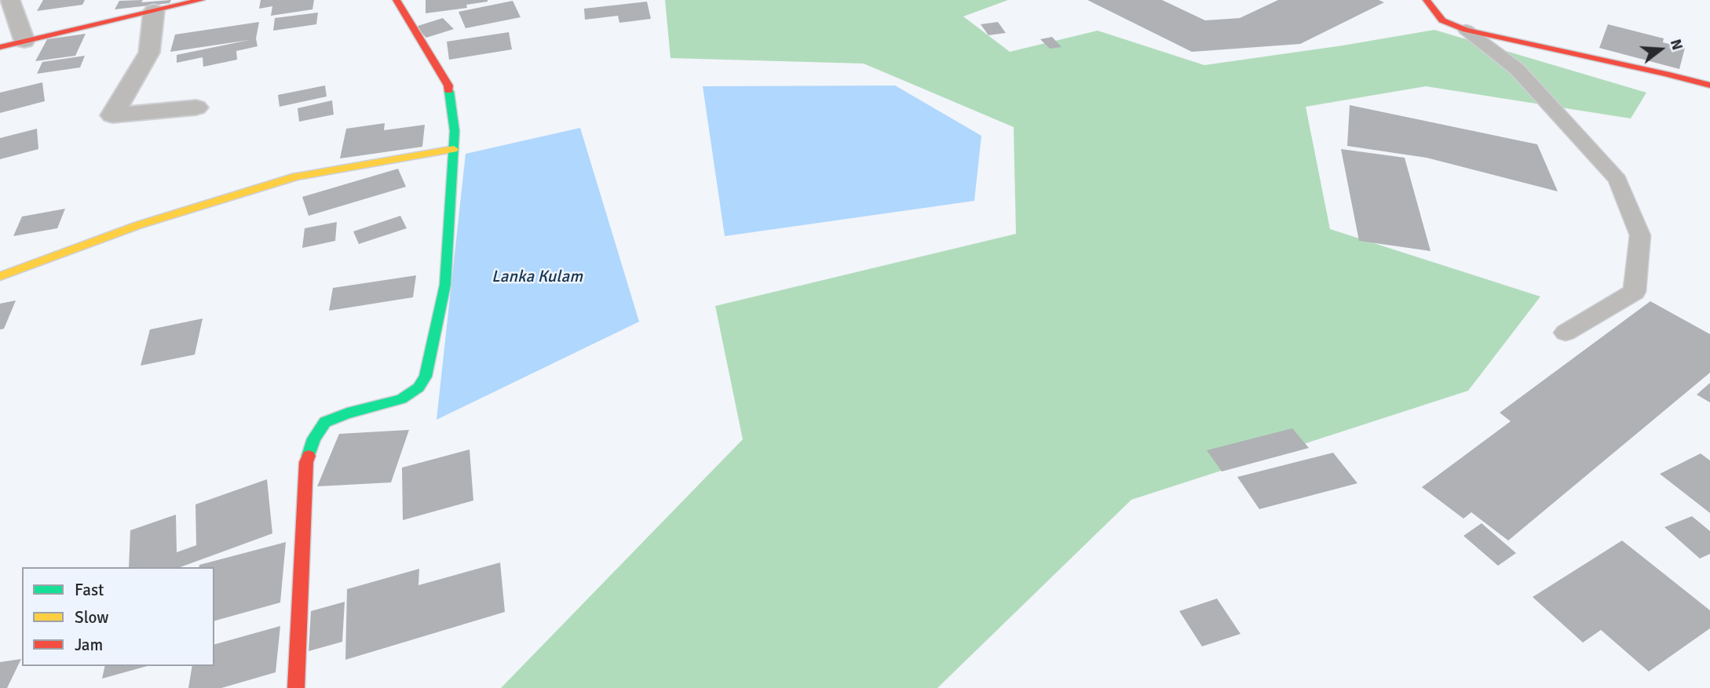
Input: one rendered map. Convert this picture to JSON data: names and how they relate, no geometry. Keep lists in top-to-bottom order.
{
  "water": ["Lanka Kulam"],
  "legend": ["Fast", "Slow", "Jam"],
  "north": "right"
}
